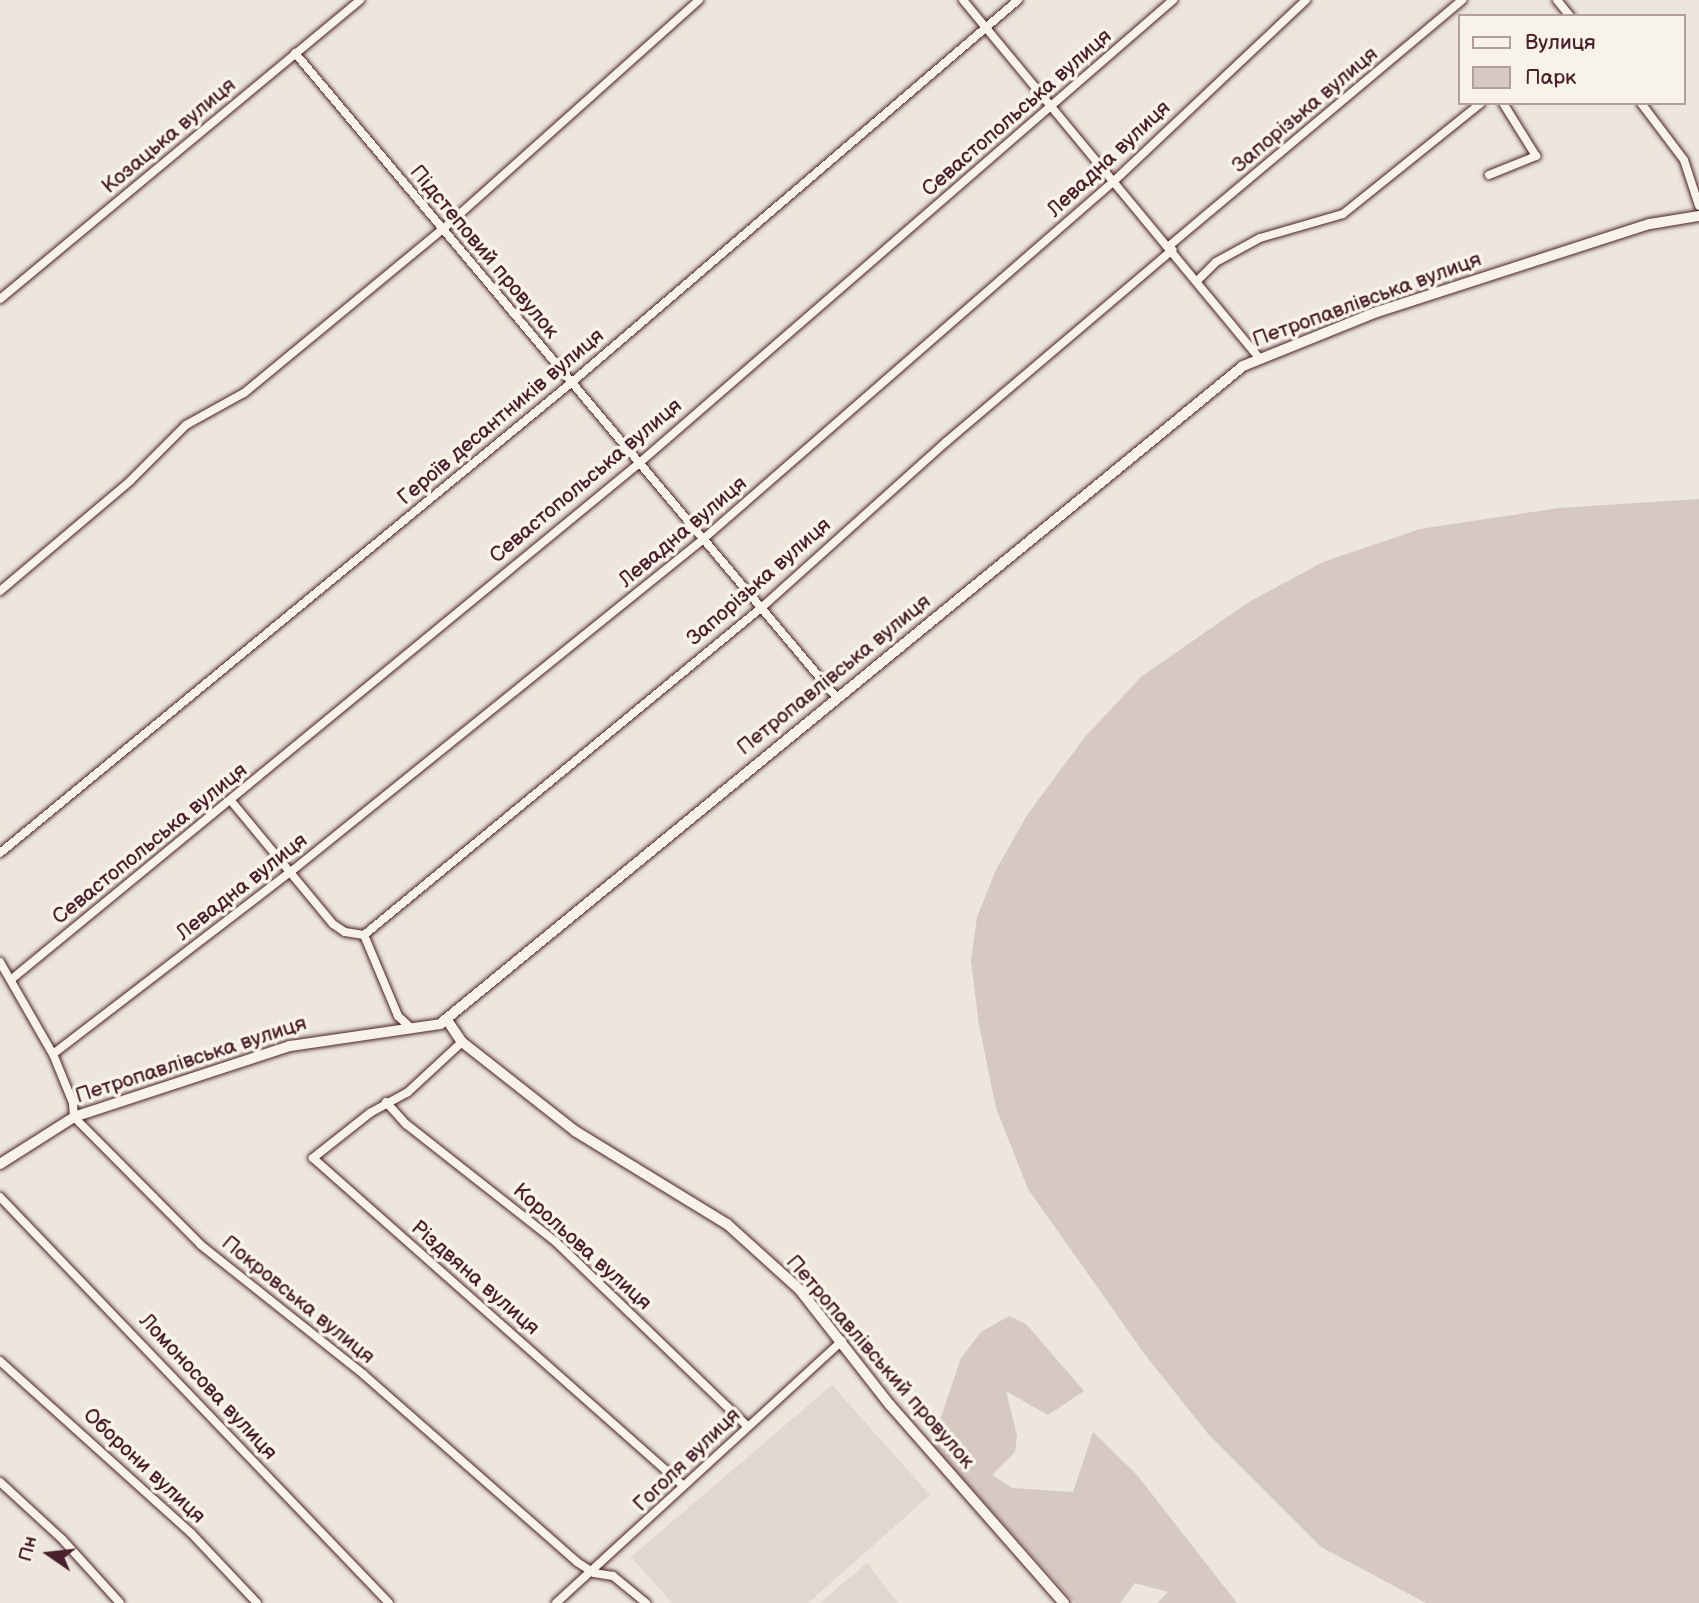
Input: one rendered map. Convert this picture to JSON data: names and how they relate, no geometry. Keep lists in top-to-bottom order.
{
  "streets": {
    "street": [
      "Запорізька вулиця",
      "Севастопольська вулиця",
      "Козацька вулиця",
      "Левадна вулиця",
      "Підстеповий провулок",
      "Петропавлівська вулиця",
      "Героїв десантників вулиця",
      "Корольова вулиця",
      "Різдвяна вулиця",
      "Покровська вулиця",
      "Петропавлівський провулок",
      "Ломоносова вулиця",
      "Гоголя вулиця",
      "Оборони вулиця"
    ]
  },
  "crossings": [
    ["Запорізька вулиця", "Підстеповий провулок"],
    ["Севастопольська вулиця", "Підстеповий провулок"],
    ["Севастопольська вулиця", "Покровська вулиця"],
    ["Козацька вулиця", "Підстеповий провулок"],
    ["Левадна вулиця", "Підстеповий провулок"],
    ["Левадна вулиця", "Покровська вулиця"],
    ["Підстеповий провулок", "Петропавлівська вулиця"],
    ["Підстеповий провулок", "Героїв десантників вулиця"],
    ["Петропавлівська вулиця", "Покровська вулиця"],
    ["Петропавлівська вулиця", "Петропавлівський провулок"],
    ["Корольова вулиця", "Різдвяна вулиця"],
    ["Корольова вулиця", "Гоголя вулиця"],
    ["Різдвяна вулиця", "Гоголя вулиця"],
    ["Покровська вулиця", "Гоголя вулиця"],
    ["Петропавлівський провулок", "Гоголя вулиця"]
  ],
  "legend": ["Вулиця", "Парк"],
  "north": "left"
}
